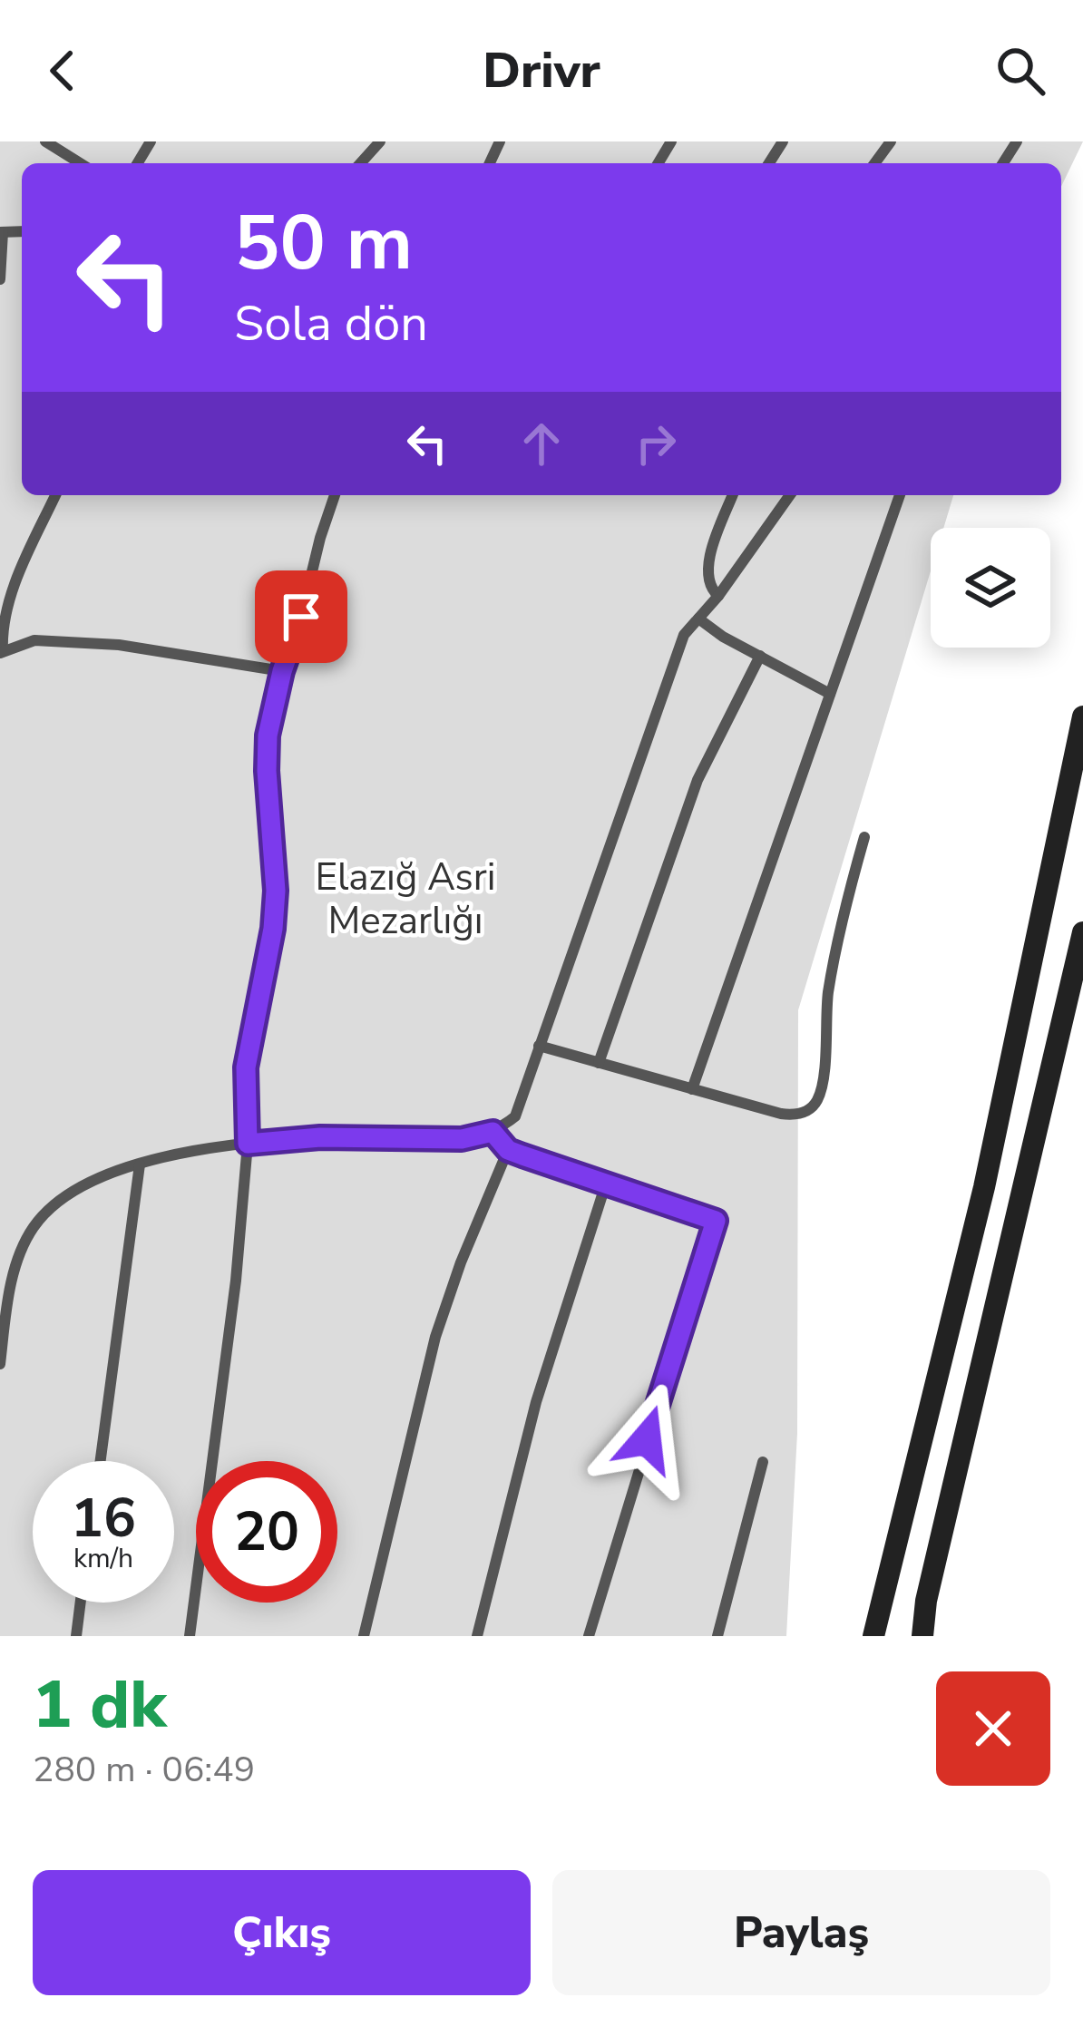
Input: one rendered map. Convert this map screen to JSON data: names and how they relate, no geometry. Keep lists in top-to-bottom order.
{
  "parks": ["Elazığ Asri Mezarlığı"],
  "page": {
    "header": "Drivr",
    "turn": ["50 m", "Sola dön"],
    "speed": "16 km/h",
    "limit": "20",
    "heading": ["1 dk", "280 m · 06:49"],
    "buttons": ["Çıkış", "Paylaş"]
  }
}
